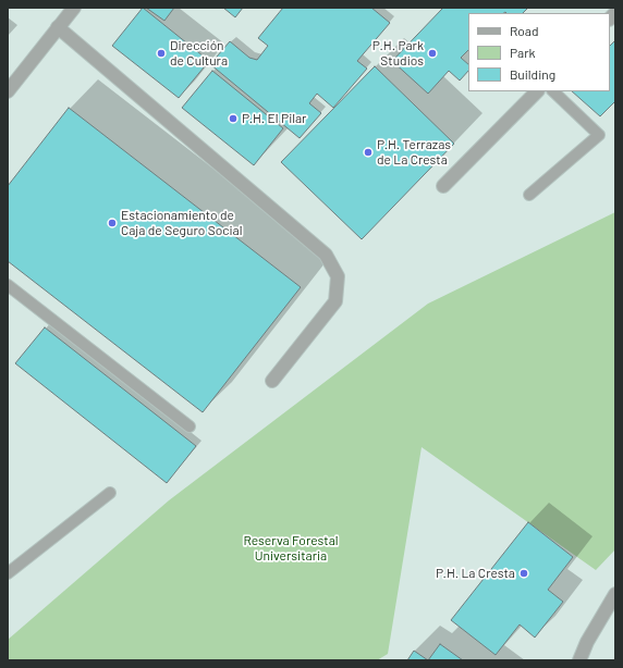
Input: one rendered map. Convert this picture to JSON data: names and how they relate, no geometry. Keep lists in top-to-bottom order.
{
  "parks": ["Reserva Forestal Universitaria"],
  "places": [
    "Dirección de Cultura",
    "P.H. Park Studios",
    "P.H. El Pilar",
    "P.H. Terrazas de La Cresta",
    "Estacionamiento de Caja de Seguro Social",
    "P.H. La Cresta"
  ],
  "legend": ["Road", "Park", "Building"]
}
